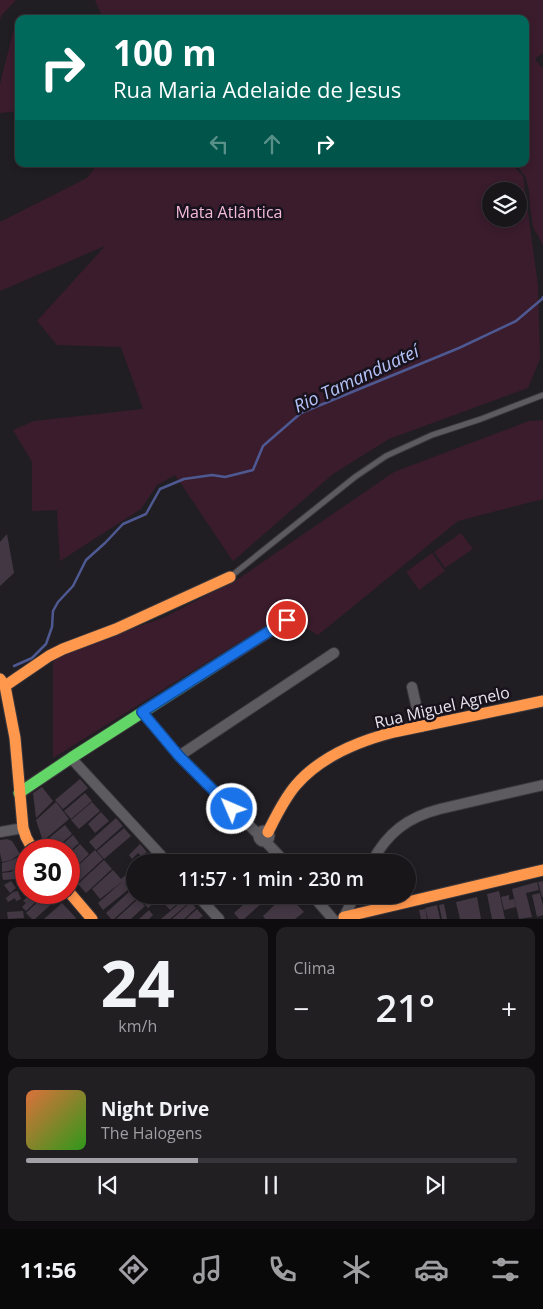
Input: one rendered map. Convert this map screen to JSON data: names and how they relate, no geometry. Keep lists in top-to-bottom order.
{
  "streets": {
    "street": ["Rua Miguel Agnelo"]
  },
  "water": ["Rio Tamanduateí"],
  "parks": ["Mata Atlântica"],
  "page": {
    "turn": ["100 m", "Rua Maria Adelaide de Jesus"],
    "limit": "30",
    "trip": "11:57 · 1 min · 230 m",
    "tile": [
      ["24", "km/h"],
      "Clima"
    ],
    "heat": ["−", "21°", "+"],
    "song": ["Night Drive", "The Halogens"],
    "tabs": "11:56"
  }
}
